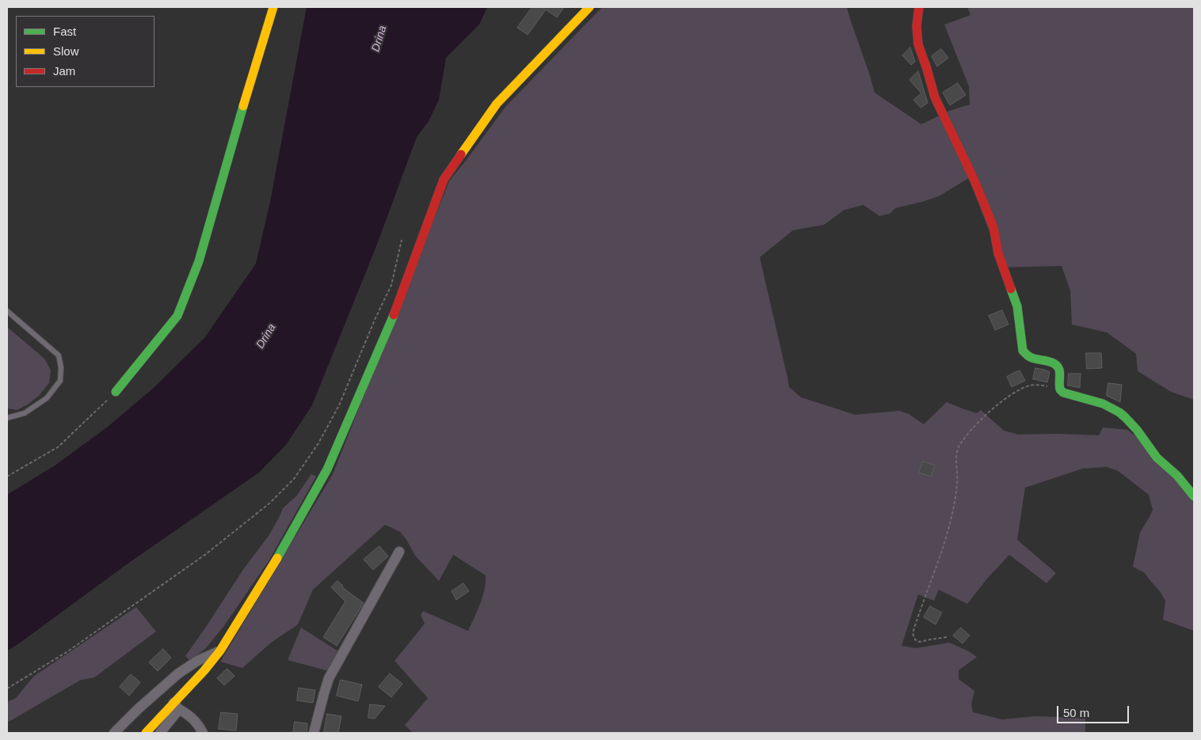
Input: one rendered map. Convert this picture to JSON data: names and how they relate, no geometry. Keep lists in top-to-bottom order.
{
  "water": ["Drina"],
  "legend": ["Fast", "Slow", "Jam"],
  "scale_bar": "50 m"
}
